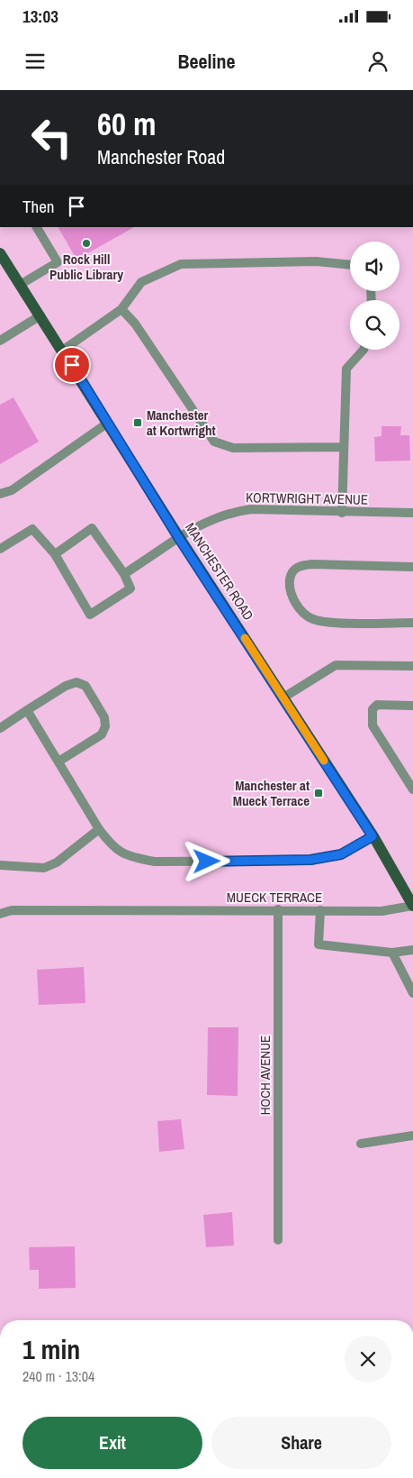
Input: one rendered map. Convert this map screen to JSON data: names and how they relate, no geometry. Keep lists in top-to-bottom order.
{
  "streets": {
    "main road": ["MANCHESTER ROAD"],
    "street": ["KORTWRIGHT AVENUE", "MUECK TERRACE", "HOCH AVENUE"]
  },
  "crossings": [
    ["KORTWRIGHT AVENUE", "MANCHESTER ROAD"],
    ["MANCHESTER ROAD", "MUECK TERRACE"],
    ["MUECK TERRACE", "HOCH AVENUE"]
  ],
  "places": {
    "other": ["Rock Hill Public Library"],
    "transit": ["Manchester at Kortwright", "Manchester at Mueck Terrace"]
  },
  "page": {
    "status": "13:03",
    "header": "Beeline",
    "turn": ["60 m", "Manchester Road"],
    "then": "Then",
    "heading": ["1 min", "240 m · 13:04"],
    "buttons": ["Exit", "Share"]
  }
}
